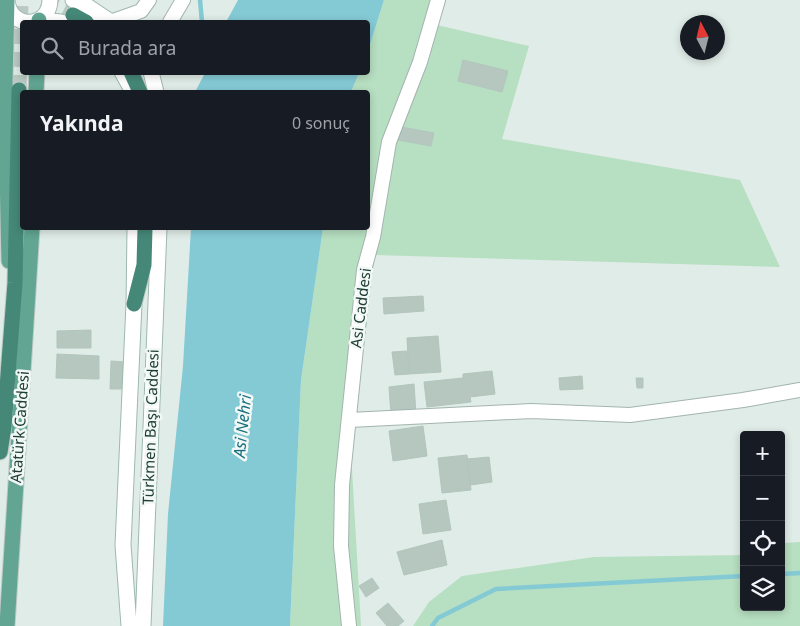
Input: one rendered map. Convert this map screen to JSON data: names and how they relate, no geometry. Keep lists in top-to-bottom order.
{
  "streets": {
    "main road": ["Atatürk Caddesi", "Türkmen Başı Caddesi"],
    "street": ["Asi Caddesi"]
  },
  "water": ["Asi Nehri"],
  "north": "top",
  "page": {
    "search": "Burada ara",
    "heading": ["Yakında", "0 sonuç"],
    "map_buttons": ["+", "−"]
  }
}
